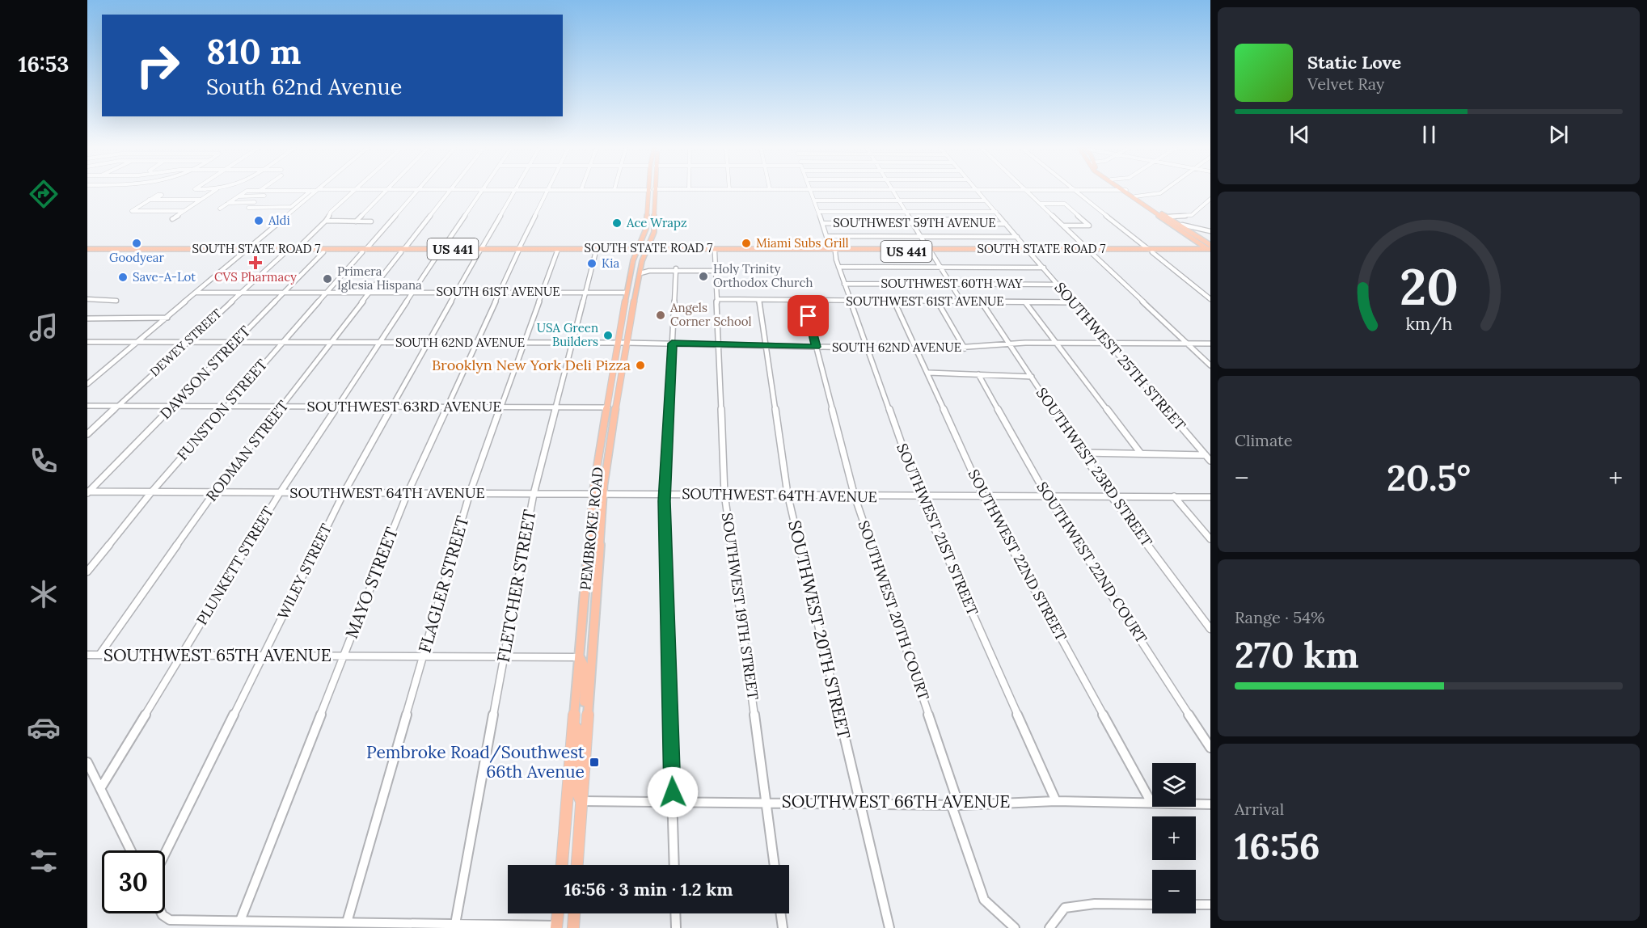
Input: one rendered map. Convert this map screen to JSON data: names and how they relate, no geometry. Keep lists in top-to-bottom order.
{
  "streets": {
    "main road": ["SOUTH STATE ROAD 7", "US 441", "PEMBROKE ROAD"],
    "street": [
      "SOUTHWEST 59TH AVENUE",
      "SOUTHWEST 60TH WAY",
      "SOUTH 61ST AVENUE",
      "SOUTHWEST 61ST AVENUE",
      "DEWEY STREET",
      "SOUTH 62ND AVENUE",
      "SOUTHWEST 25TH STREET",
      "DAWSON STREET",
      "SOUTHWEST 63RD AVENUE",
      "FUNSTON STREET",
      "RODMAN STREET",
      "SOUTHWEST 23RD STREET",
      "SOUTHWEST 64TH AVENUE",
      "SOUTHWEST 21ST STREET",
      "SOUTHWEST 22ND STREET",
      "SOUTHWEST 22ND COURT",
      "PLUNKETT STREET",
      "WILEY STREET",
      "MAYO STREET",
      "FLAGLER STREET",
      "FLETCHER STREET",
      "SOUTHWEST 19TH STREET",
      "SOUTHWEST 20TH COURT",
      "SOUTHWEST 20TH STREET",
      "SOUTHWEST 65TH AVENUE",
      "SOUTHWEST 66TH AVENUE"
    ]
  },
  "crossings": [
    ["SOUTHWEST 59TH AVENUE", "SOUTHWEST 25TH STREET"],
    ["SOUTHWEST 59TH AVENUE", "SOUTHWEST 21ST STREET"],
    ["SOUTH STATE ROAD 7", "DEWEY STREET"],
    ["SOUTH STATE ROAD 7", "SOUTHWEST 25TH STREET"],
    ["SOUTH STATE ROAD 7", "DAWSON STREET"],
    ["SOUTH STATE ROAD 7", "FUNSTON STREET"],
    ["SOUTH STATE ROAD 7", "RODMAN STREET"],
    ["SOUTH STATE ROAD 7", "PEMBROKE ROAD"],
    ["SOUTH STATE ROAD 7", "SOUTHWEST 21ST STREET"],
    ["SOUTH STATE ROAD 7", "PLUNKETT STREET"],
    ["SOUTH STATE ROAD 7", "WILEY STREET"],
    ["SOUTH STATE ROAD 7", "MAYO STREET"],
    ["SOUTH STATE ROAD 7", "FLAGLER STREET"],
    ["SOUTH STATE ROAD 7", "FLETCHER STREET"],
    ["SOUTH STATE ROAD 7", "SOUTHWEST 19TH STREET"],
    ["SOUTHWEST 60TH WAY", "SOUTHWEST 25TH STREET"],
    ["SOUTHWEST 60TH WAY", "SOUTHWEST 21ST STREET"],
    ["SOUTH 61ST AVENUE", "DEWEY STREET"],
    ["SOUTH 61ST AVENUE", "DAWSON STREET"],
    ["SOUTH 61ST AVENUE", "FUNSTON STREET"],
    ["SOUTH 61ST AVENUE", "RODMAN STREET"],
    ["SOUTH 61ST AVENUE", "PEMBROKE ROAD"],
    ["SOUTH 61ST AVENUE", "PLUNKETT STREET"],
    ["SOUTH 61ST AVENUE", "WILEY STREET"],
    ["SOUTH 61ST AVENUE", "MAYO STREET"],
    ["SOUTH 61ST AVENUE", "FLAGLER STREET"],
    ["SOUTH 61ST AVENUE", "FLETCHER STREET"],
    ["SOUTHWEST 61ST AVENUE", "SOUTHWEST 25TH STREET"],
    ["SOUTHWEST 61ST AVENUE", "SOUTHWEST 23RD STREET"],
    ["SOUTHWEST 61ST AVENUE", "SOUTHWEST 21ST STREET"],
    ["SOUTHWEST 61ST AVENUE", "SOUTHWEST 22ND STREET"],
    ["SOUTHWEST 61ST AVENUE", "SOUTHWEST 19TH STREET"],
    ["SOUTHWEST 61ST AVENUE", "SOUTHWEST 20TH COURT"],
    ["SOUTHWEST 61ST AVENUE", "SOUTHWEST 20TH STREET"],
    ["DEWEY STREET", "SOUTH 62ND AVENUE"],
    ["DEWEY STREET", "SOUTHWEST 63RD AVENUE"],
    ["SOUTH 62ND AVENUE", "SOUTHWEST 25TH STREET"],
    ["SOUTH 62ND AVENUE", "DAWSON STREET"],
    ["SOUTH 62ND AVENUE", "FUNSTON STREET"],
    ["SOUTH 62ND AVENUE", "RODMAN STREET"],
    ["SOUTH 62ND AVENUE", "SOUTHWEST 23RD STREET"],
    ["SOUTH 62ND AVENUE", "PEMBROKE ROAD"],
    ["SOUTH 62ND AVENUE", "SOUTHWEST 21ST STREET"],
    ["SOUTH 62ND AVENUE", "SOUTHWEST 22ND STREET"],
    ["SOUTH 62ND AVENUE", "PLUNKETT STREET"],
    ["SOUTH 62ND AVENUE", "WILEY STREET"],
    ["SOUTH 62ND AVENUE", "MAYO STREET"],
    ["SOUTH 62ND AVENUE", "FLAGLER STREET"],
    ["SOUTH 62ND AVENUE", "FLETCHER STREET"],
    ["SOUTH 62ND AVENUE", "SOUTHWEST 19TH STREET"],
    ["SOUTH 62ND AVENUE", "SOUTHWEST 20TH COURT"],
    ["SOUTH 62ND AVENUE", "SOUTHWEST 20TH STREET"],
    ["DAWSON STREET", "SOUTHWEST 63RD AVENUE"],
    ["DAWSON STREET", "SOUTHWEST 64TH AVENUE"],
    ["SOUTHWEST 63RD AVENUE", "FUNSTON STREET"],
    ["SOUTHWEST 63RD AVENUE", "RODMAN STREET"],
    ["SOUTHWEST 63RD AVENUE", "PEMBROKE ROAD"],
    ["SOUTHWEST 63RD AVENUE", "PLUNKETT STREET"],
    ["SOUTHWEST 63RD AVENUE", "WILEY STREET"],
    ["SOUTHWEST 63RD AVENUE", "MAYO STREET"],
    ["SOUTHWEST 63RD AVENUE", "FLAGLER STREET"],
    ["SOUTHWEST 63RD AVENUE", "FLETCHER STREET"],
    ["FUNSTON STREET", "SOUTHWEST 64TH AVENUE"],
    ["RODMAN STREET", "SOUTHWEST 64TH AVENUE"],
    ["RODMAN STREET", "SOUTHWEST 65TH AVENUE"],
    ["SOUTHWEST 23RD STREET", "SOUTHWEST 64TH AVENUE"],
    ["SOUTHWEST 64TH AVENUE", "PEMBROKE ROAD"],
    ["SOUTHWEST 64TH AVENUE", "SOUTHWEST 21ST STREET"],
    ["SOUTHWEST 64TH AVENUE", "SOUTHWEST 22ND STREET"],
    ["SOUTHWEST 64TH AVENUE", "SOUTHWEST 22ND COURT"],
    ["SOUTHWEST 64TH AVENUE", "PLUNKETT STREET"],
    ["SOUTHWEST 64TH AVENUE", "WILEY STREET"],
    ["SOUTHWEST 64TH AVENUE", "MAYO STREET"],
    ["SOUTHWEST 64TH AVENUE", "FLAGLER STREET"],
    ["SOUTHWEST 64TH AVENUE", "FLETCHER STREET"],
    ["SOUTHWEST 64TH AVENUE", "SOUTHWEST 19TH STREET"],
    ["SOUTHWEST 64TH AVENUE", "SOUTHWEST 20TH COURT"],
    ["SOUTHWEST 64TH AVENUE", "SOUTHWEST 20TH STREET"],
    ["PEMBROKE ROAD", "SOUTHWEST 65TH AVENUE"],
    ["PEMBROKE ROAD", "SOUTHWEST 66TH AVENUE"],
    ["SOUTHWEST 21ST STREET", "SOUTHWEST 66TH AVENUE"],
    ["SOUTHWEST 22ND STREET", "SOUTHWEST 66TH AVENUE"],
    ["PLUNKETT STREET", "SOUTHWEST 65TH AVENUE"],
    ["WILEY STREET", "SOUTHWEST 65TH AVENUE"],
    ["MAYO STREET", "SOUTHWEST 65TH AVENUE"],
    ["FLAGLER STREET", "SOUTHWEST 65TH AVENUE"],
    ["FLETCHER STREET", "SOUTHWEST 65TH AVENUE"],
    ["SOUTHWEST 19TH STREET", "SOUTHWEST 66TH AVENUE"],
    ["SOUTHWEST 20TH COURT", "SOUTHWEST 66TH AVENUE"],
    ["SOUTHWEST 20TH STREET", "SOUTHWEST 66TH AVENUE"]
  ],
  "places": {
    "other": [
      "Aldi",
      "Ace Wrapz",
      "Goodyear",
      "Miami Subs Grill",
      "Kia",
      "Holy Trinity Orthodox Church",
      "Save-A-Lot",
      "Primera Iglesia Hispana",
      "Angels Corner School",
      "USA Green Builders",
      "Brooklyn New York Deli Pizza"
    ],
    "health": ["CVS Pharmacy"],
    "transit": ["Pembroke Road/Southwest 66th Avenue"]
  },
  "page": {
    "tabs": "16:53",
    "turn": ["810 m", "South 62nd Avenue"],
    "song": ["Static Love", "Velvet Ray"],
    "tile": [
      "Climate",
      ["Range · 54%", "270 km"],
      ["Arrival", "16:56"]
    ],
    "heat": ["−", "20.5°", "+"],
    "map_buttons": ["+", "−"],
    "limit": "30",
    "trip": "16:56 · 3 min · 1.2 km",
    "gauge": ["20", "km/h"]
  }
}
